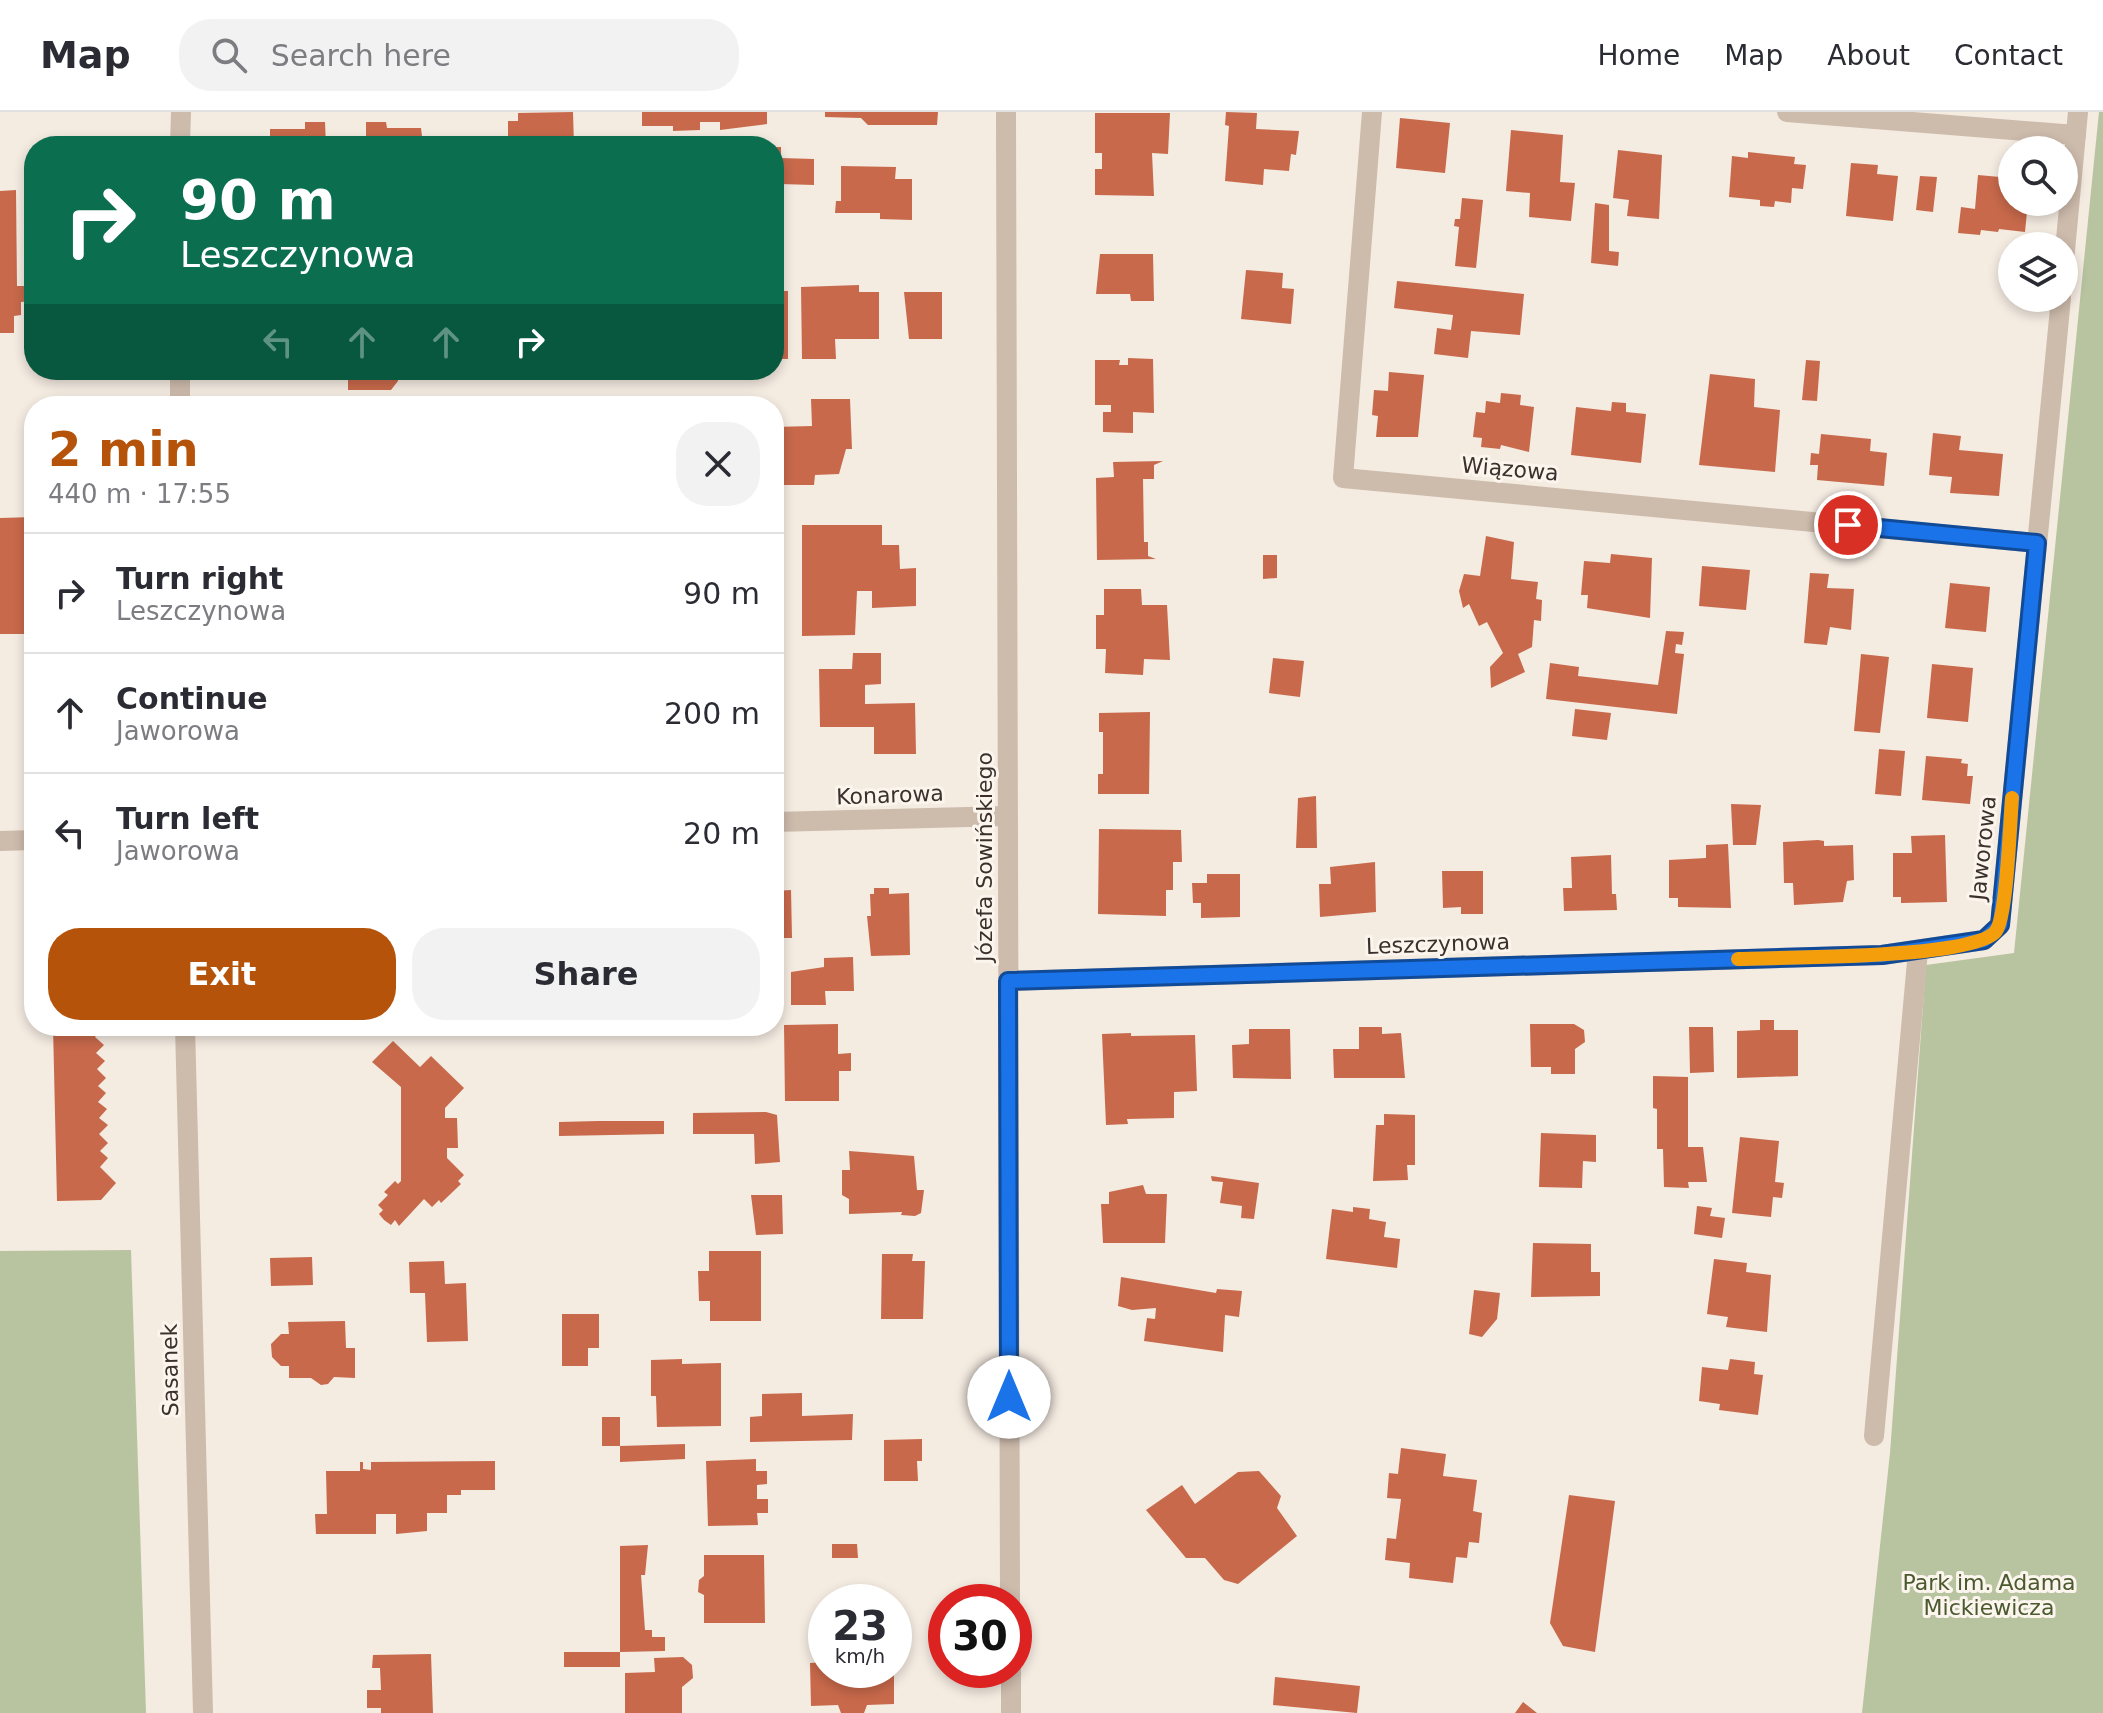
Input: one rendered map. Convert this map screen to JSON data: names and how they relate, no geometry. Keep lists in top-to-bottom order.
{
  "streets": {
    "street": [
      "Wiązowa",
      "Konarowa",
      "Jaworowa",
      "Józefa Sowińskiego",
      "Leszczynowa",
      "Sasanek"
    ]
  },
  "crossings": [
    ["Wiązowa", "Jaworowa"],
    ["Konarowa", "Józefa Sowińskiego"],
    ["Jaworowa", "Leszczynowa"],
    ["Józefa Sowińskiego", "Leszczynowa"]
  ],
  "parks": ["Park im. Adama Mickiewicza"],
  "page": {
    "header": "Map",
    "search": "Search here",
    "nav": [
      "Home",
      "Map",
      "About",
      "Contact"
    ],
    "turn": ["90 m", "Leszczynowa"],
    "heading": ["2 min", "440 m · 17:55"],
    "list": [
      {
        "name": "Turn right",
        "note": "Leszczynowa",
        "value": "90 m"
      },
      {
        "name": "Continue",
        "note": "Jaworowa",
        "value": "200 m"
      },
      {
        "name": "Turn left",
        "note": "Jaworowa",
        "value": "20 m"
      }
    ],
    "buttons": ["Exit", "Share"],
    "speed": "23 km/h",
    "limit": "30"
  }
}
